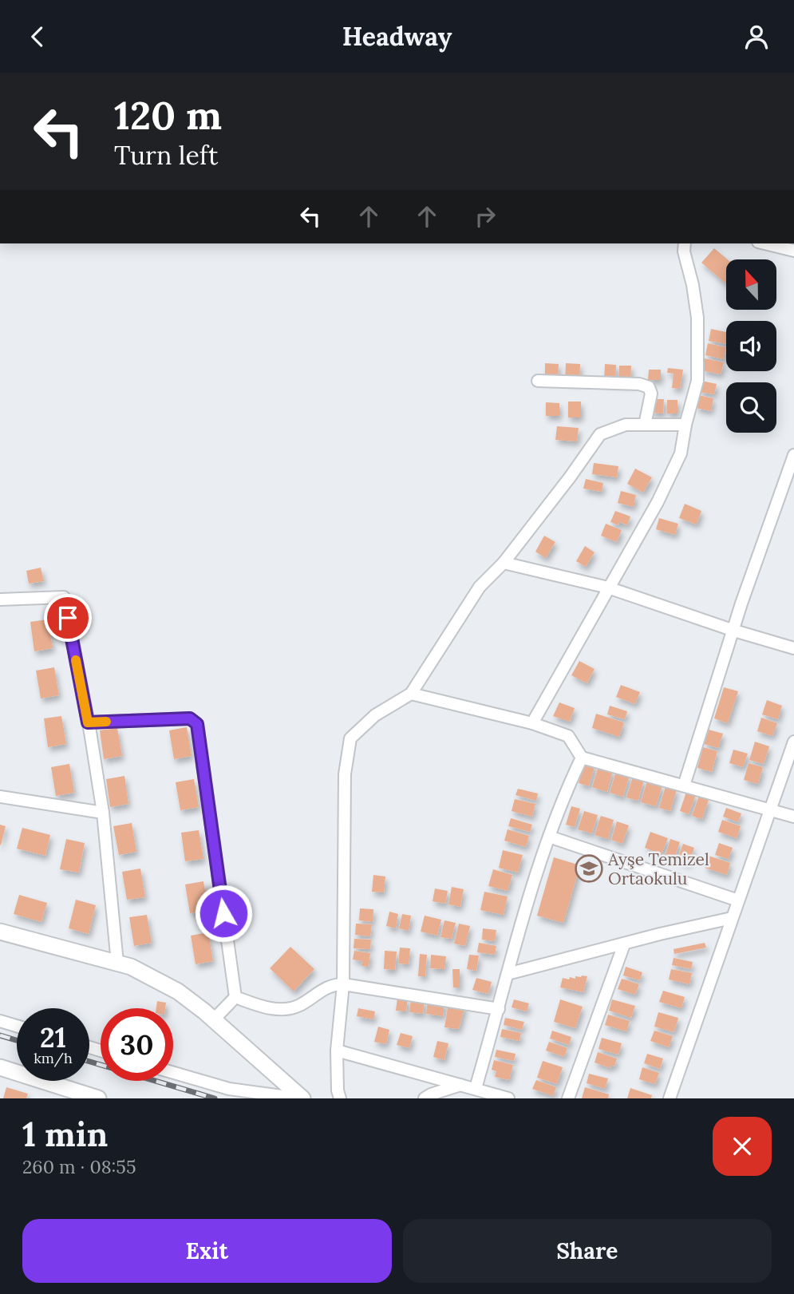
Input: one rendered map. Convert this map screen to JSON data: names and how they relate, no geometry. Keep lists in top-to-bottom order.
{
  "places": {
    "school or university": ["Ayşe Temizel Ortaokulu"]
  },
  "north": "top",
  "page": {
    "header": "Headway",
    "turn": ["120 m", "Turn left"],
    "speed": "21 km/h",
    "limit": "30",
    "heading": ["1 min", "260 m · 08:55"],
    "buttons": ["Exit", "Share"]
  }
}
